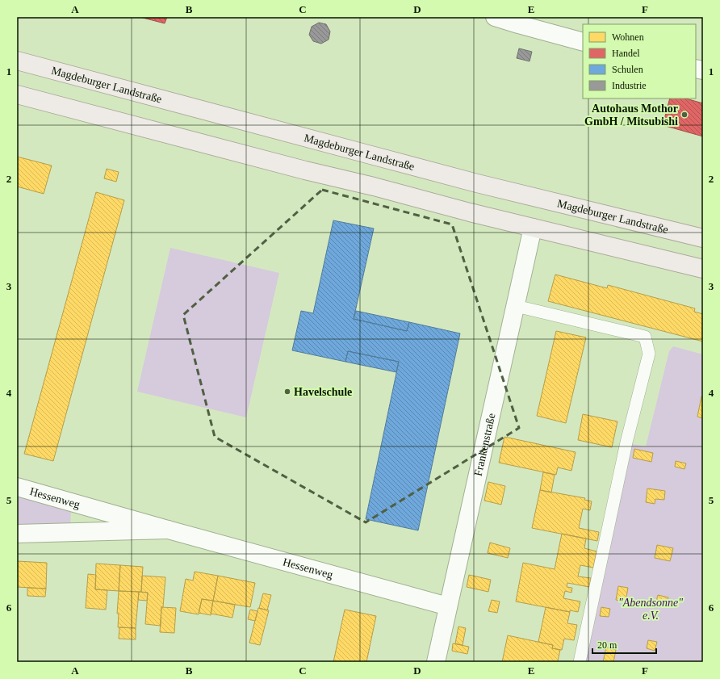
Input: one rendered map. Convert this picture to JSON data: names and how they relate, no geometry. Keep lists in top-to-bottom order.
{
  "streets": {
    "main road": ["Magdeburger Landstraße"],
    "street": ["Frankenstraße", "Hessenweg"]
  },
  "crossings": [
    ["Frankenstraße", "Hessenweg"]
  ],
  "parks": ["\"Abendsonne\" e.V."],
  "places": ["Autohaus Mothor GmbH / Mitsubishi", "Havelschule"],
  "legend": [
    "Wohnen",
    "Handel",
    "Schulen",
    "Industrie"
  ],
  "scale_bar": "20 m",
  "grid": {
    "columns": [
      "A",
      "B",
      "C",
      "D",
      "E",
      "F"
    ],
    "rows": [
      "1",
      "2",
      "3",
      "4",
      "5",
      "6"
    ]
  }
}
